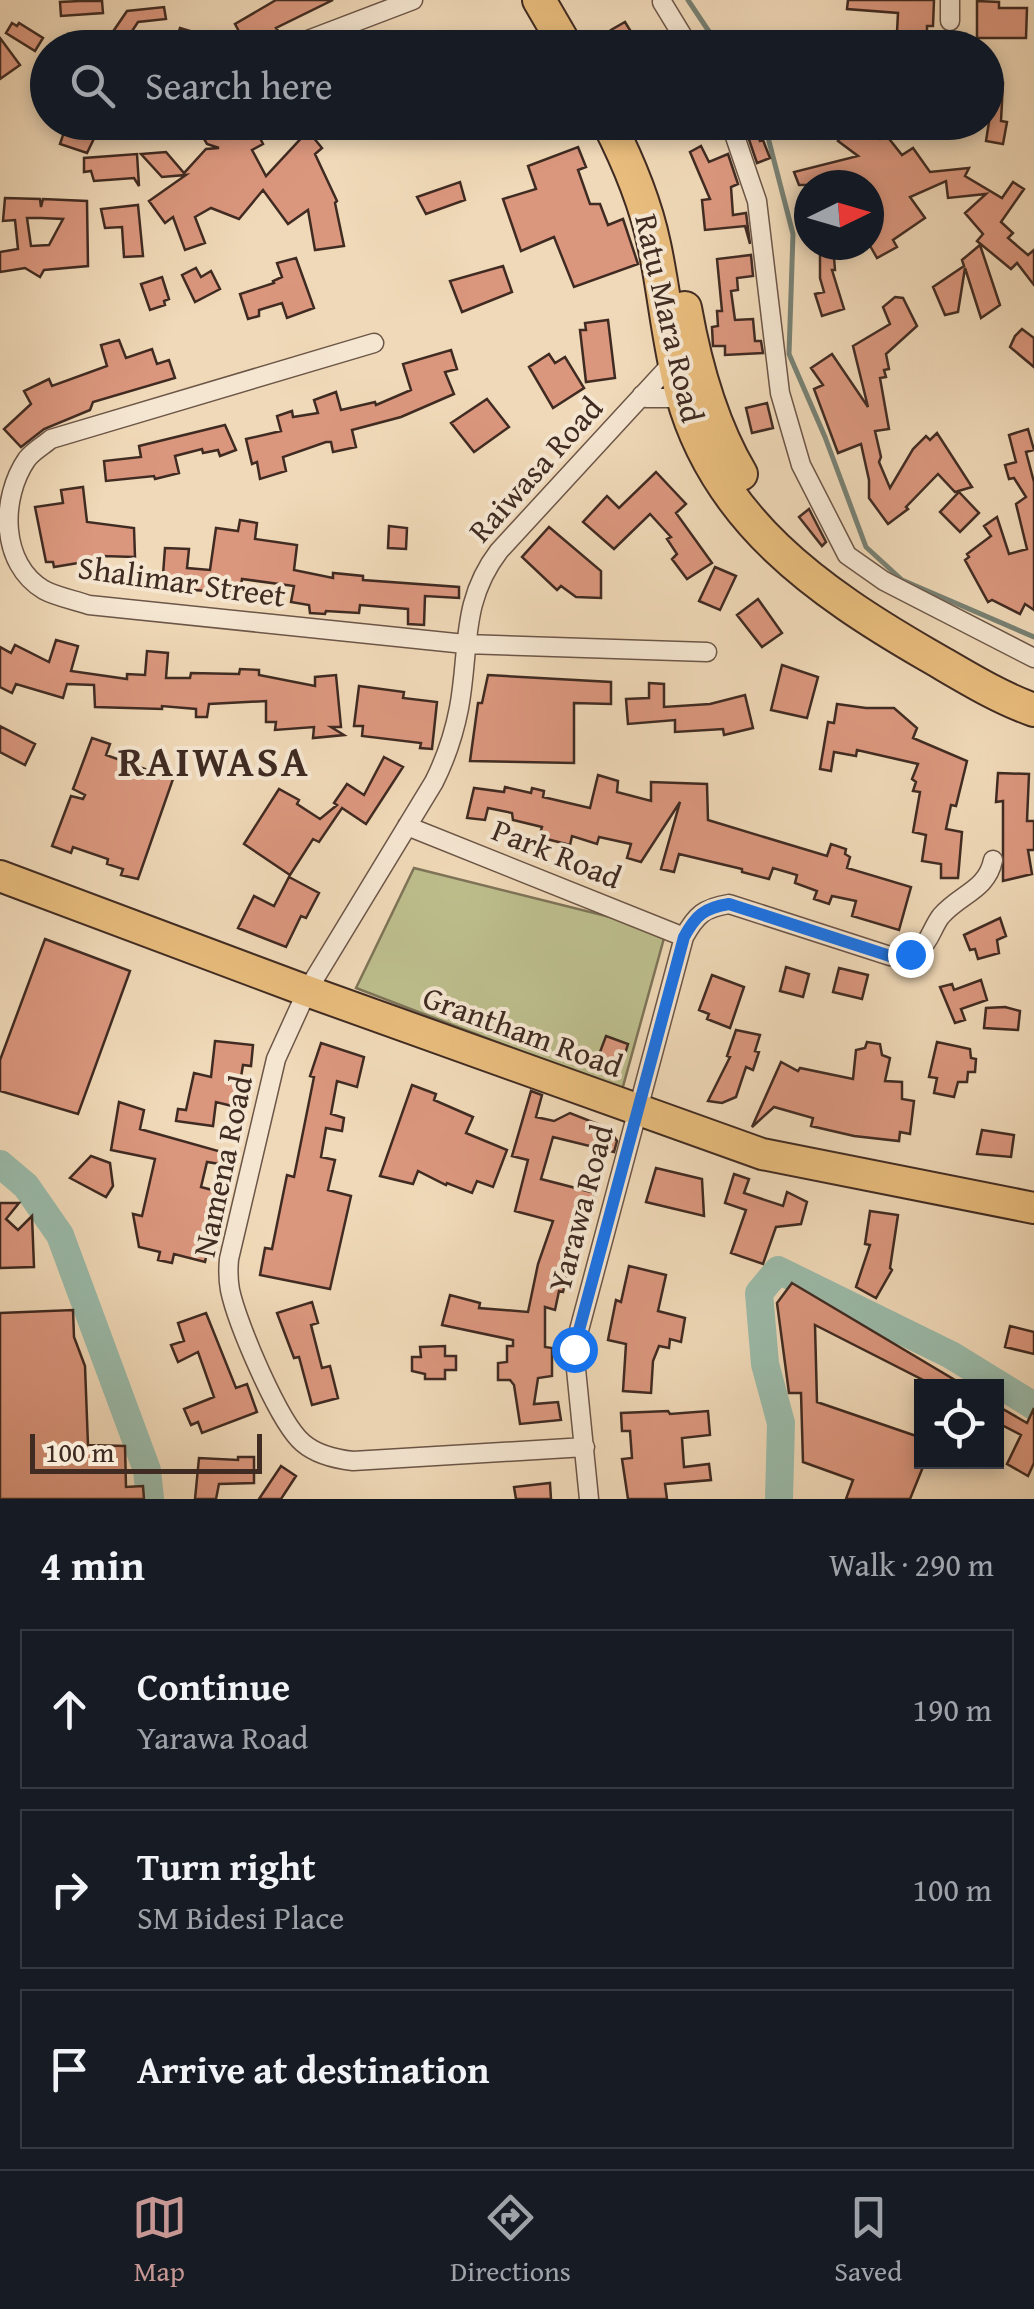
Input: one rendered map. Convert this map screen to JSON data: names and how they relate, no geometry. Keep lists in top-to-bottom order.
{
  "streets": {
    "highway": ["Ratu Mara Road"],
    "main road": ["Grantham Road"],
    "street": [
      "Raiwasa Road",
      "Shalimar Street",
      "Park Road",
      "Namena Road",
      "Yarawa Road"
    ]
  },
  "crossings": [
    ["Ratu Mara Road", "Raiwasa Road"],
    ["Raiwasa Road", "Shalimar Street"],
    ["Raiwasa Road", "Namena Road"],
    ["Shalimar Street", "Namena Road"],
    ["Park Road", "Namena Road"],
    ["Park Road", "Yarawa Road"],
    ["Grantham Road", "Namena Road"],
    ["Grantham Road", "Yarawa Road"],
    ["Namena Road", "Yarawa Road"]
  ],
  "districts": ["RAIWASA"],
  "scale_bar": "100 m",
  "north": "right",
  "page": {
    "search": "Search here",
    "scale": "100 m",
    "heading": ["4 min", "Walk · 290 m"],
    "list": [
      ["Continue", "Yarawa Road", "190 m"],
      ["Turn right", "SM Bidesi Place", "100 m"],
      "Arrive at destination"
    ],
    "nav": ["Map", "Directions", "Saved"]
  }
}
